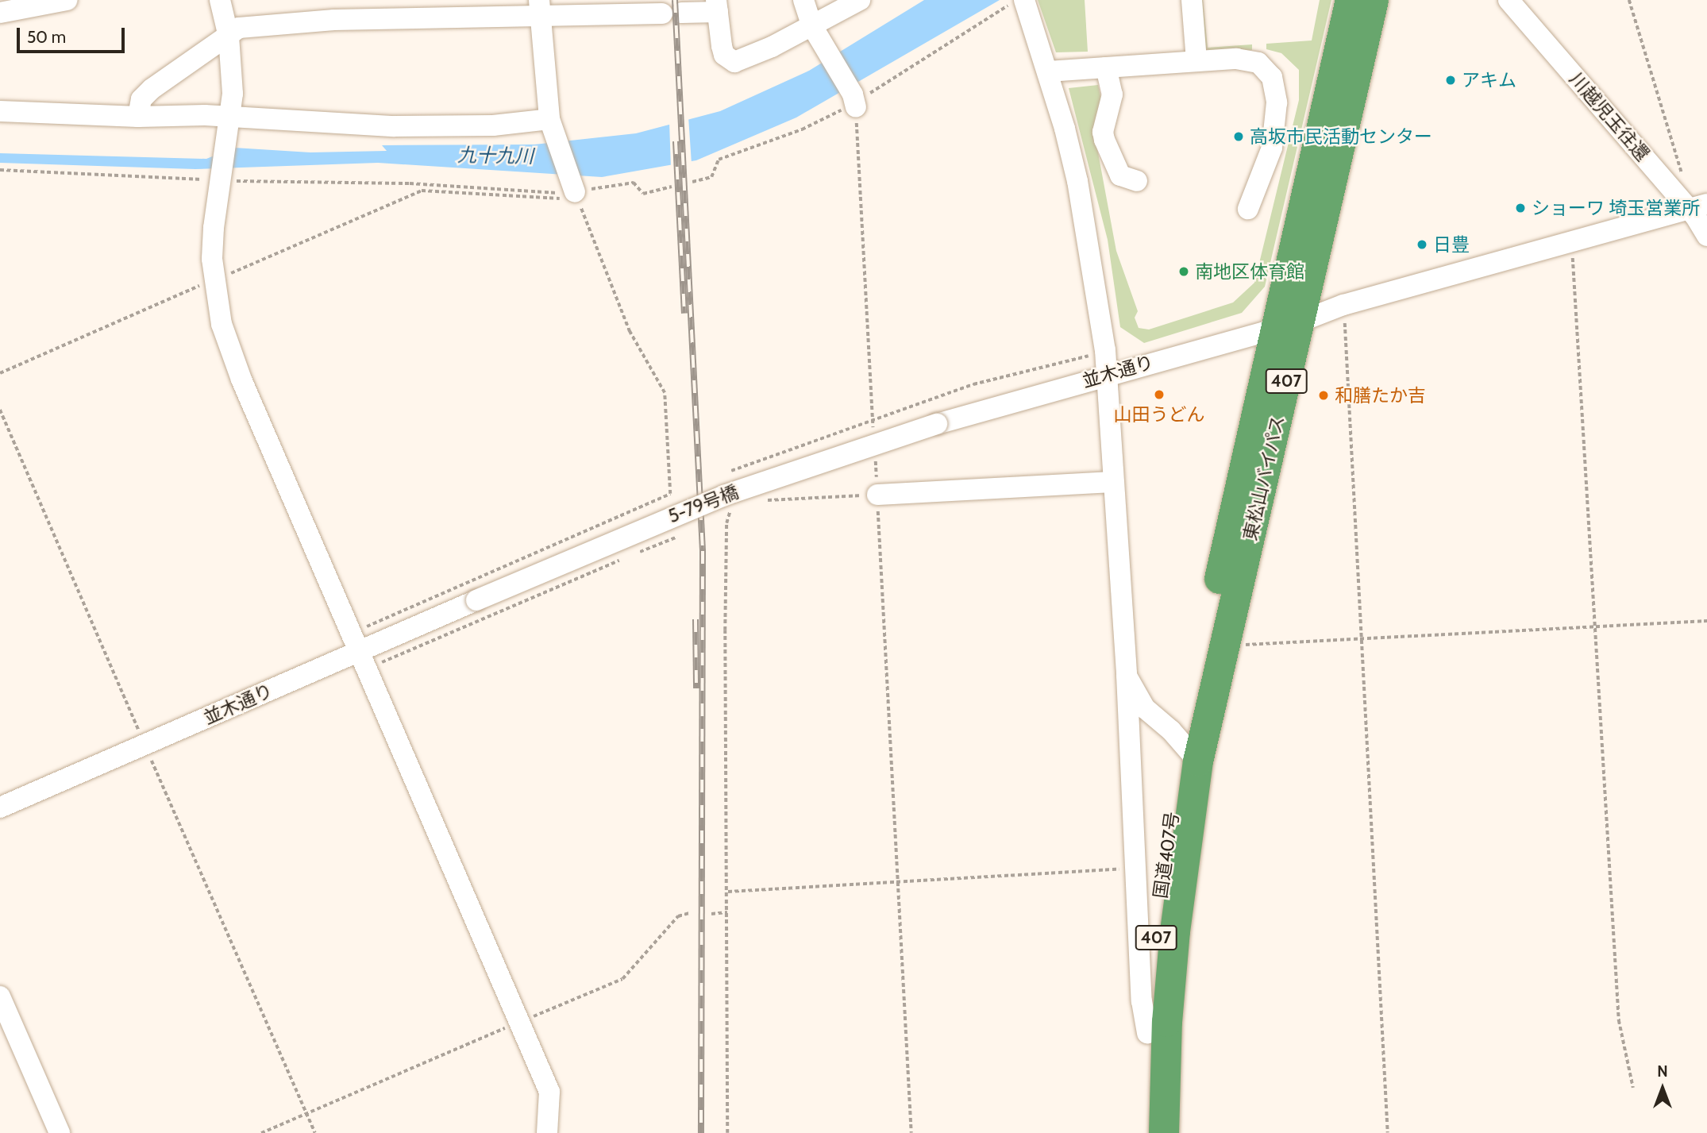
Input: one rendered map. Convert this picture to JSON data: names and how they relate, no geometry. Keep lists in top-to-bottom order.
{
  "streets": {
    "highway": ["407", "東松山バイパス", "国道407号"],
    "street": ["川越児玉往還", "並木通り", "5-79号橋"]
  },
  "crossings": [
    ["川越児玉往還", "並木通り"],
    ["並木通り", "東松山バイパス"],
    ["並木通り", "5-79号橋"],
    ["東松山バイパス", "国道407号"]
  ],
  "water": ["九十九川"],
  "places": [
    "アキム",
    "高坂市民活動センター",
    "ショーワ 埼玉営業所",
    "日豊",
    "南地区体育館",
    "山田うどん",
    "和膳たか吉"
  ],
  "scale_bar": "50 m",
  "north": "top"
}
